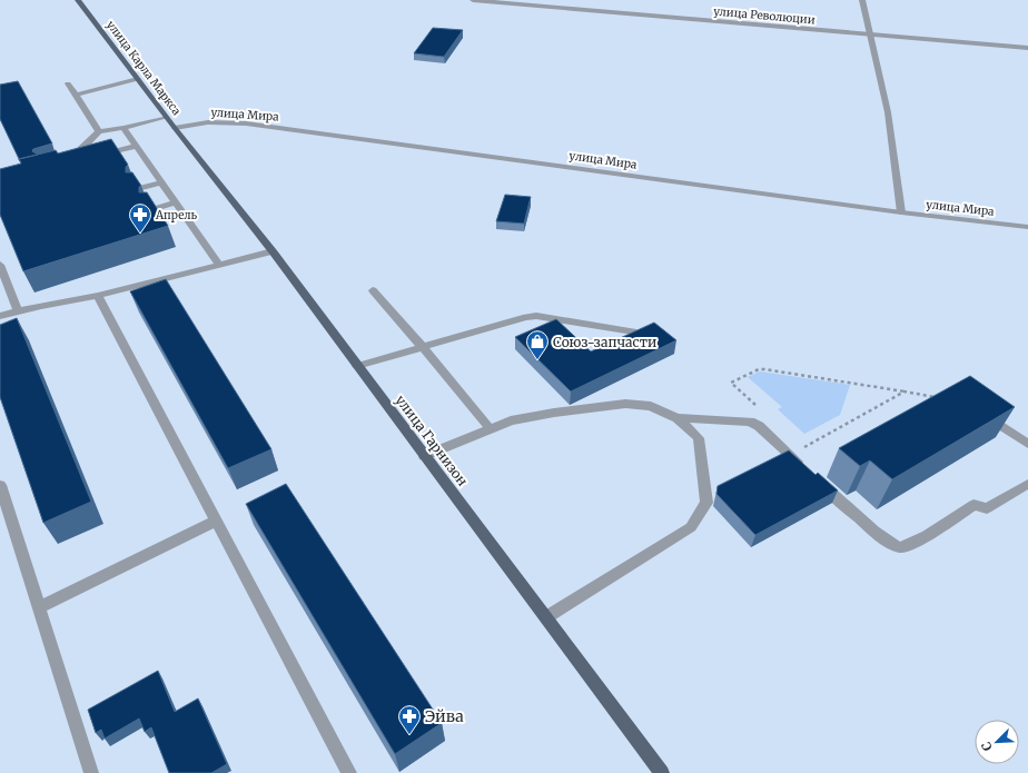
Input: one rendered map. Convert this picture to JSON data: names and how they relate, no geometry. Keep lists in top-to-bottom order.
{
  "streets": {
    "main road": ["улица Карла Маркса", "улица Гарнизон"],
    "street": ["улица Революции", "улица Мира"]
  },
  "crossings": [
    ["улица Карла Маркса", "улица Мира"],
    ["улица Карла Маркса", "улица Гарнизон"],
    ["улица Мира", "улица Гарнизон"]
  ],
  "places": {
    "pharmacy": ["Апрель", "Эйва"],
    "shop": ["Союз-запчасти"]
  },
  "north": "bottom left"
}
